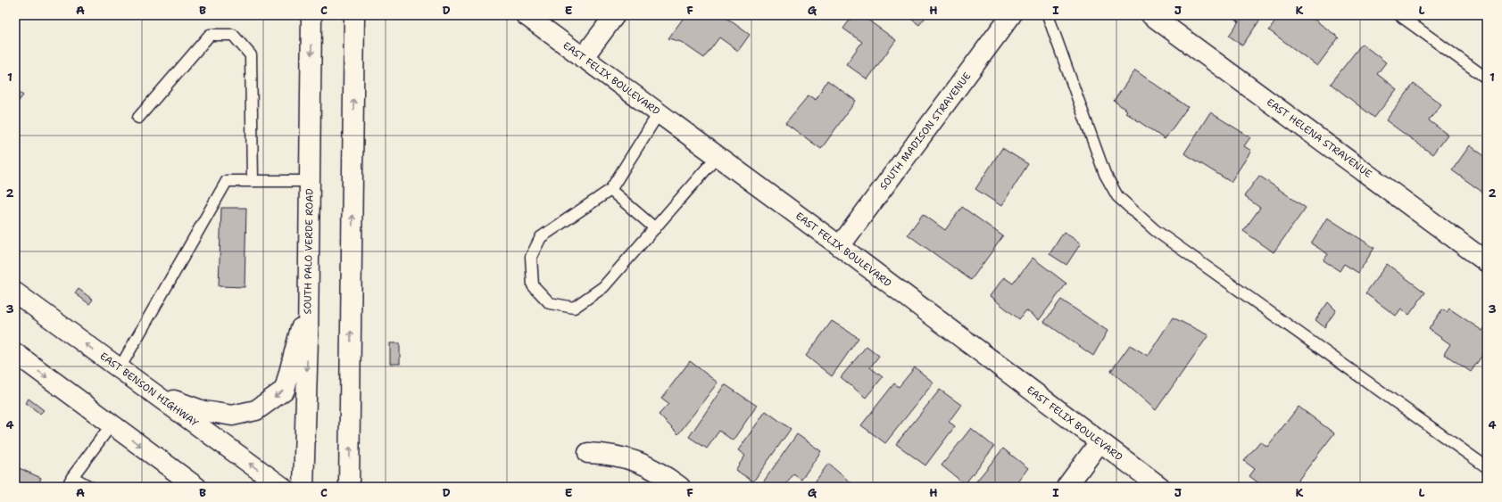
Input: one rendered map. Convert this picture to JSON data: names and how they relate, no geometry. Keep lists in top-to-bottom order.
{
  "streets": {
    "main road": [
      "EAST FELIX BOULEVARD",
      "SOUTH MADISON STRAVENUE",
      "EAST HELENA STRAVENUE",
      "SOUTH PALO VERDE ROAD",
      "EAST BENSON HIGHWAY"
    ]
  },
  "crossings": [
    ["EAST FELIX BOULEVARD", "SOUTH MADISON STRAVENUE"]
  ],
  "grid": {
    "columns": [
      "A",
      "B",
      "C",
      "D",
      "E",
      "F",
      "G",
      "H",
      "I",
      "J",
      "K",
      "L"
    ],
    "rows": [
      "1",
      "2",
      "3",
      "4"
    ]
  }
}
